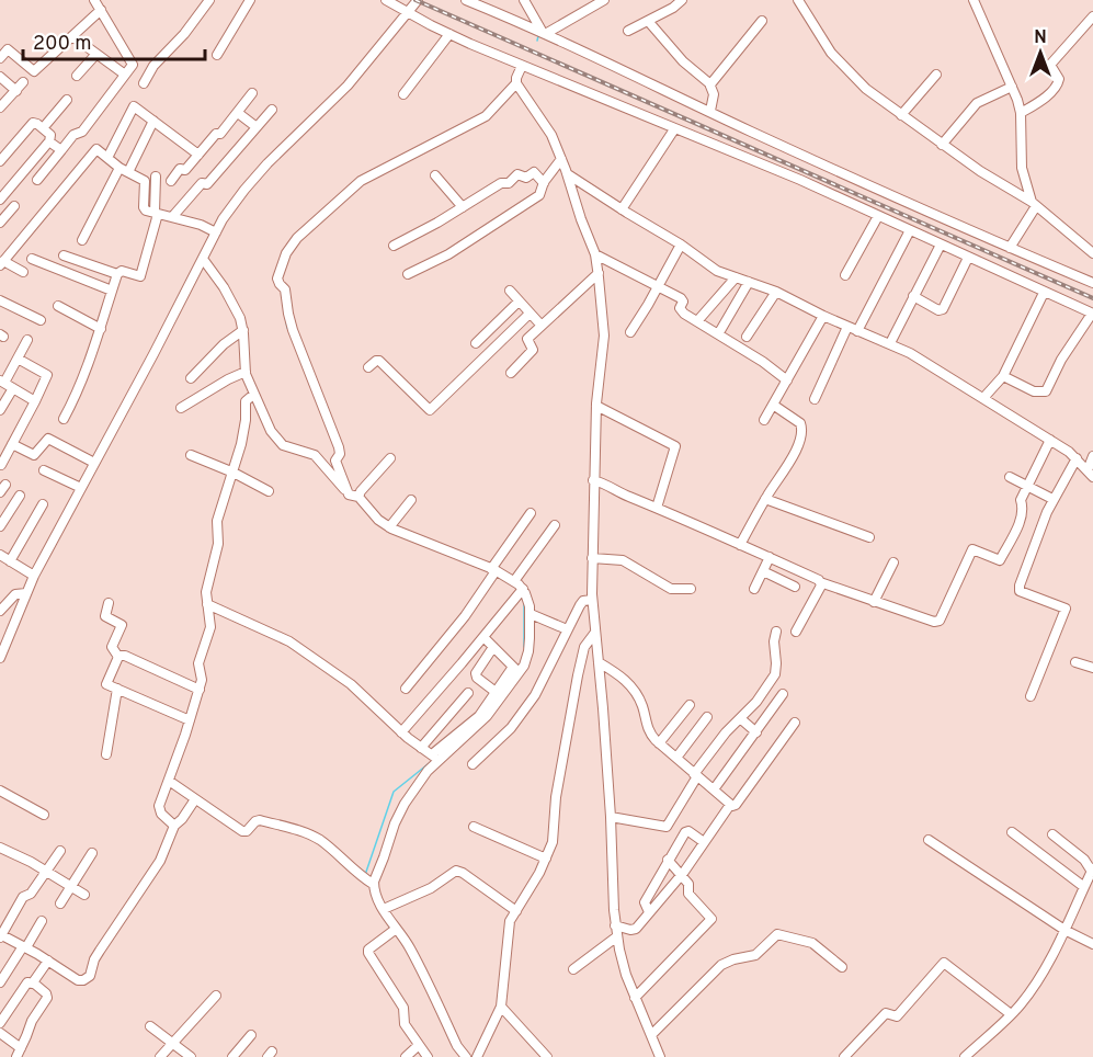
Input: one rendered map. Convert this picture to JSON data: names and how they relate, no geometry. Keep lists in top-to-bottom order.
{
  "scale_bar": "200 m",
  "north": "top"
}
